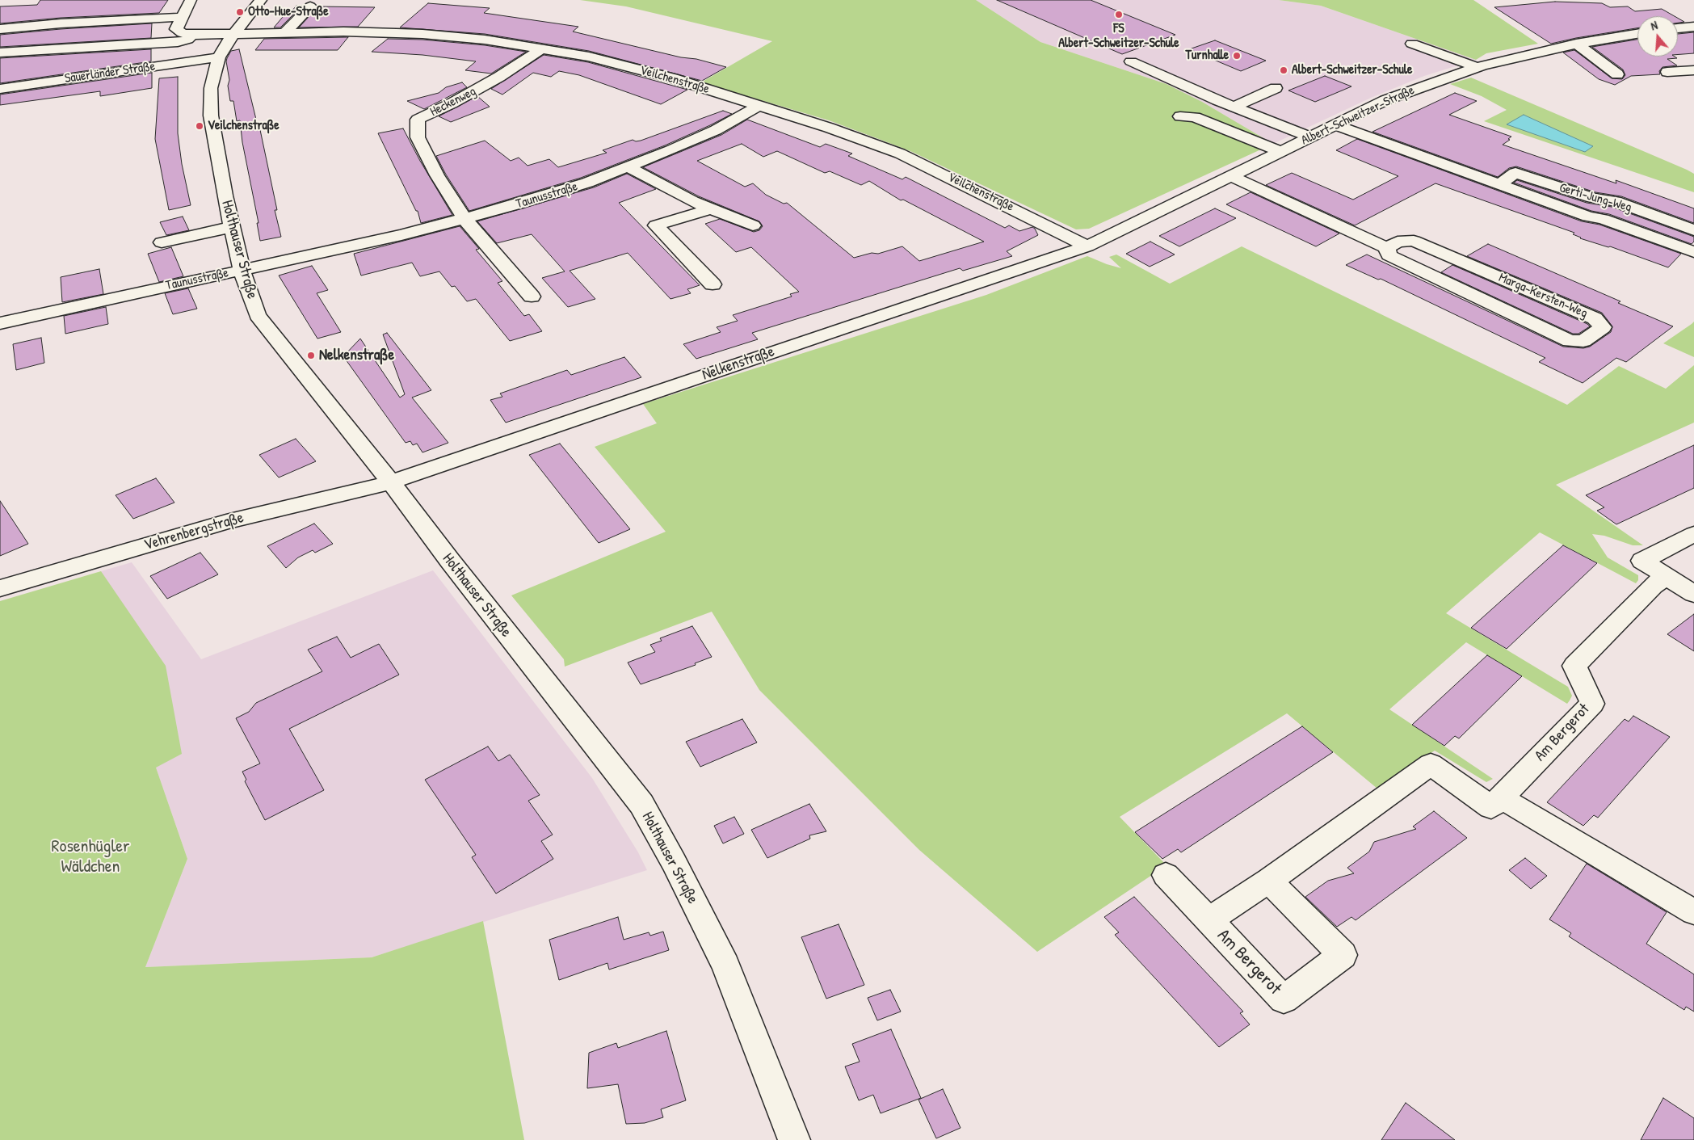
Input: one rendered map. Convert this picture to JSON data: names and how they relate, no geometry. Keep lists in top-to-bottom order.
{
  "streets": {
    "street": [
      "Sauerländer Straße",
      "Veilchenstraße",
      "Heckenweg",
      "Albert-Schweitzer-Straße",
      "Taunusstraße",
      "Gerti-Jung-Weg",
      "Holthauser Straße",
      "Marga-Kersten-Weg",
      "Nelkenstraße",
      "Vehrenbergstraße",
      "Am Bergerot"
    ]
  },
  "crossings": [
    ["Sauerländer Straße", "Veilchenstraße"],
    ["Sauerländer Straße", "Holthauser Straße"],
    ["Veilchenstraße", "Heckenweg"],
    ["Veilchenstraße", "Albert-Schweitzer-Straße"],
    ["Veilchenstraße", "Taunusstraße"],
    ["Veilchenstraße", "Holthauser Straße"],
    ["Veilchenstraße", "Nelkenstraße"],
    ["Heckenweg", "Taunusstraße"],
    ["Albert-Schweitzer-Straße", "Gerti-Jung-Weg"],
    ["Albert-Schweitzer-Straße", "Marga-Kersten-Weg"],
    ["Albert-Schweitzer-Straße", "Nelkenstraße"],
    ["Taunusstraße", "Holthauser Straße"],
    ["Holthauser Straße", "Nelkenstraße"],
    ["Holthauser Straße", "Vehrenbergstraße"],
    ["Nelkenstraße", "Vehrenbergstraße"]
  ],
  "parks": ["Rosenhügler Wäldchen"],
  "places": [
    "Otto-Hue-Straße",
    "FS Albert-Schweitzer-Schule",
    "Turnhalle",
    "Albert-Schweitzer-Schule",
    "Veilchenstraße",
    "Nelkenstraße"
  ],
  "north": "top"
}
